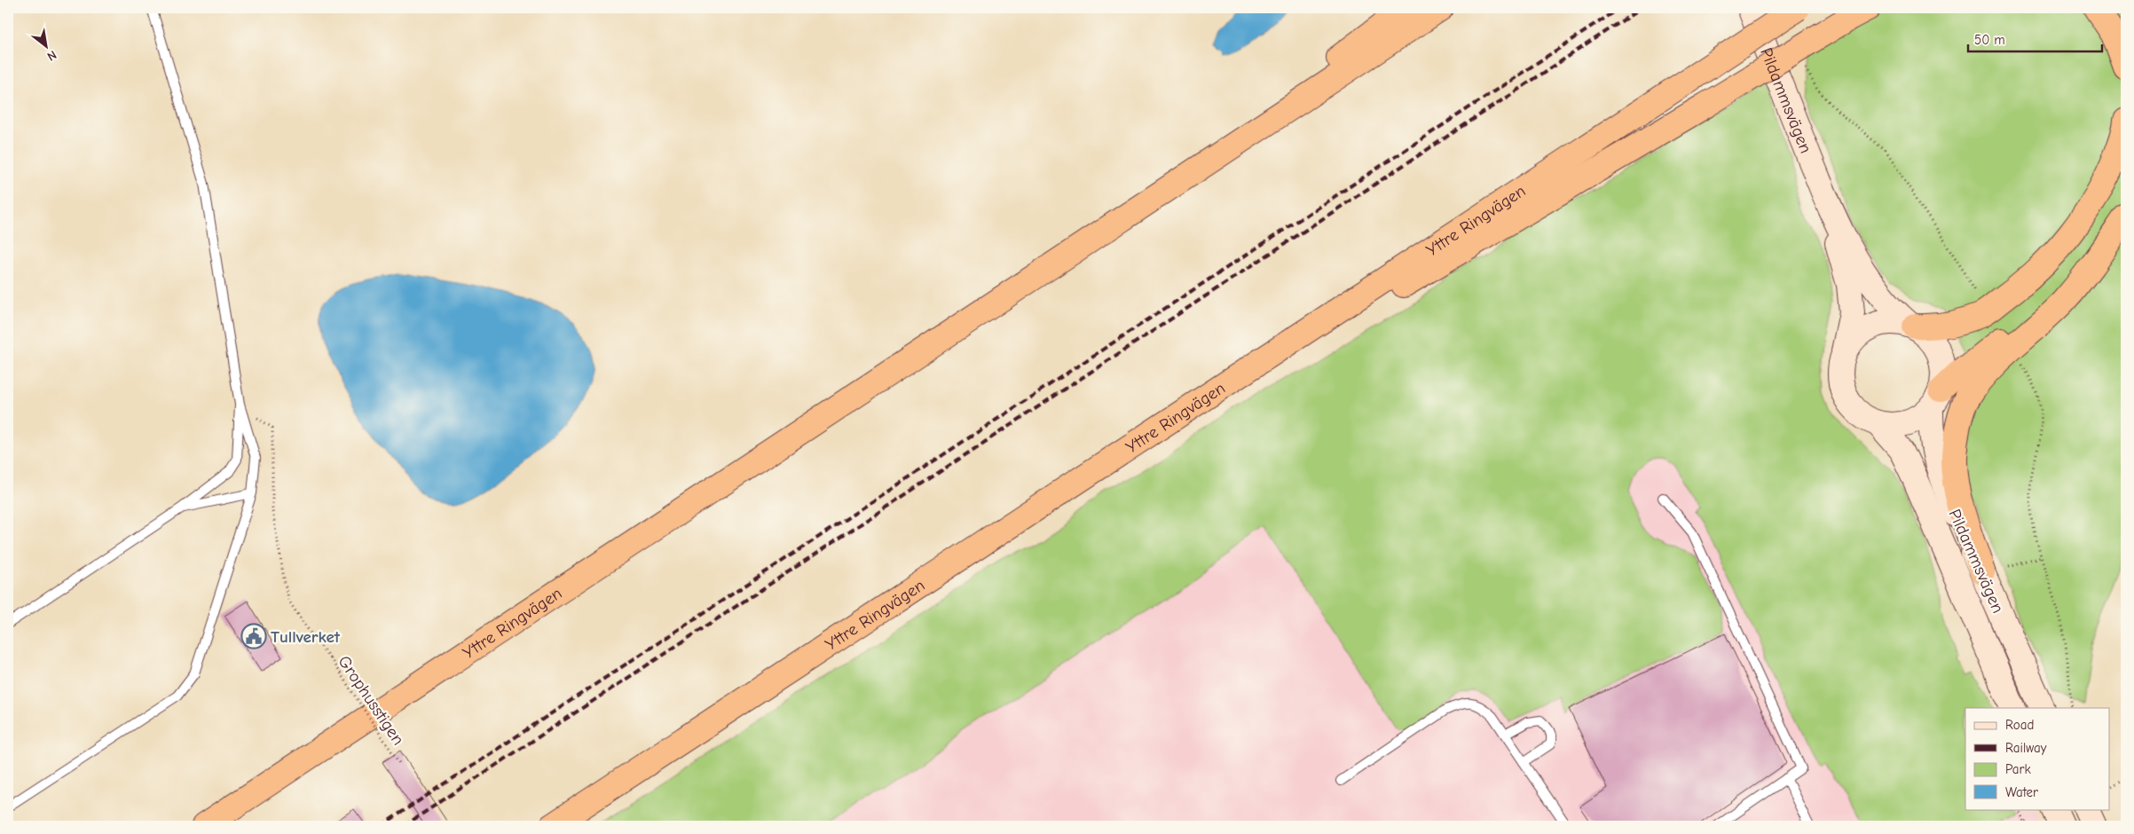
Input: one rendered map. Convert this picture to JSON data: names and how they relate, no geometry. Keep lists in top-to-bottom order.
{
  "streets": {
    "highway": ["Yttre Ringvägen"],
    "main road": ["Pildammsvägen"],
    "path": ["Grophusstigen"]
  },
  "places": {
    "public building": ["Tullverket"]
  },
  "legend": [
    "Road",
    "Railway",
    "Park",
    "Water"
  ],
  "scale_bar": "50 m",
  "north": "bottom right"
}
